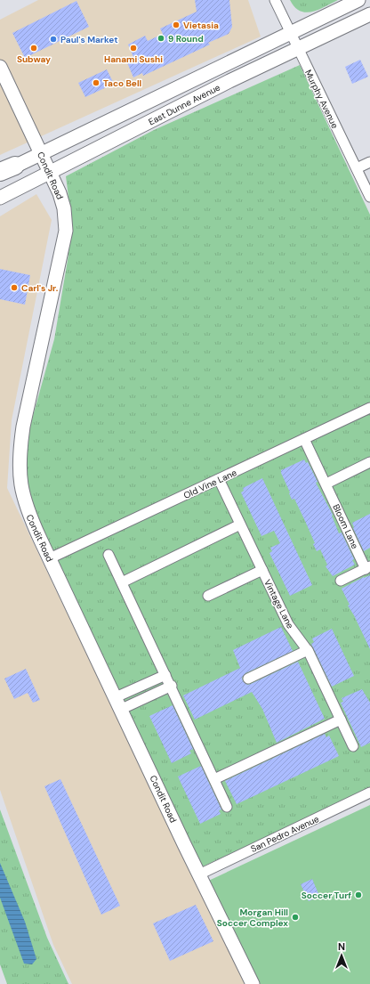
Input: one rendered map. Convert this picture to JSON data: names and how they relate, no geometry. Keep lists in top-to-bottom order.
{
  "streets": {
    "street": [
      "Murphy Avenue",
      "East Dunne Avenue",
      "Condit Road",
      "Old Vine Lane",
      "Bloom Lane",
      "Vintage Lane",
      "San Pedro Avenue"
    ]
  },
  "crossings": [
    ["Murphy Avenue", "East Dunne Avenue"],
    ["East Dunne Avenue", "Condit Road"],
    ["Condit Road", "Old Vine Lane"],
    ["Condit Road", "San Pedro Avenue"],
    ["Old Vine Lane", "Bloom Lane"],
    ["Old Vine Lane", "Vintage Lane"]
  ],
  "places": [
    "Vietasia",
    "9 Round",
    "Paul's Market",
    "Subway",
    "Hanami Sushi",
    "Taco Bell",
    "Carl's Jr.",
    "Soccer Turf",
    "Morgan Hill Soccer Complex"
  ],
  "north": "top"
}
